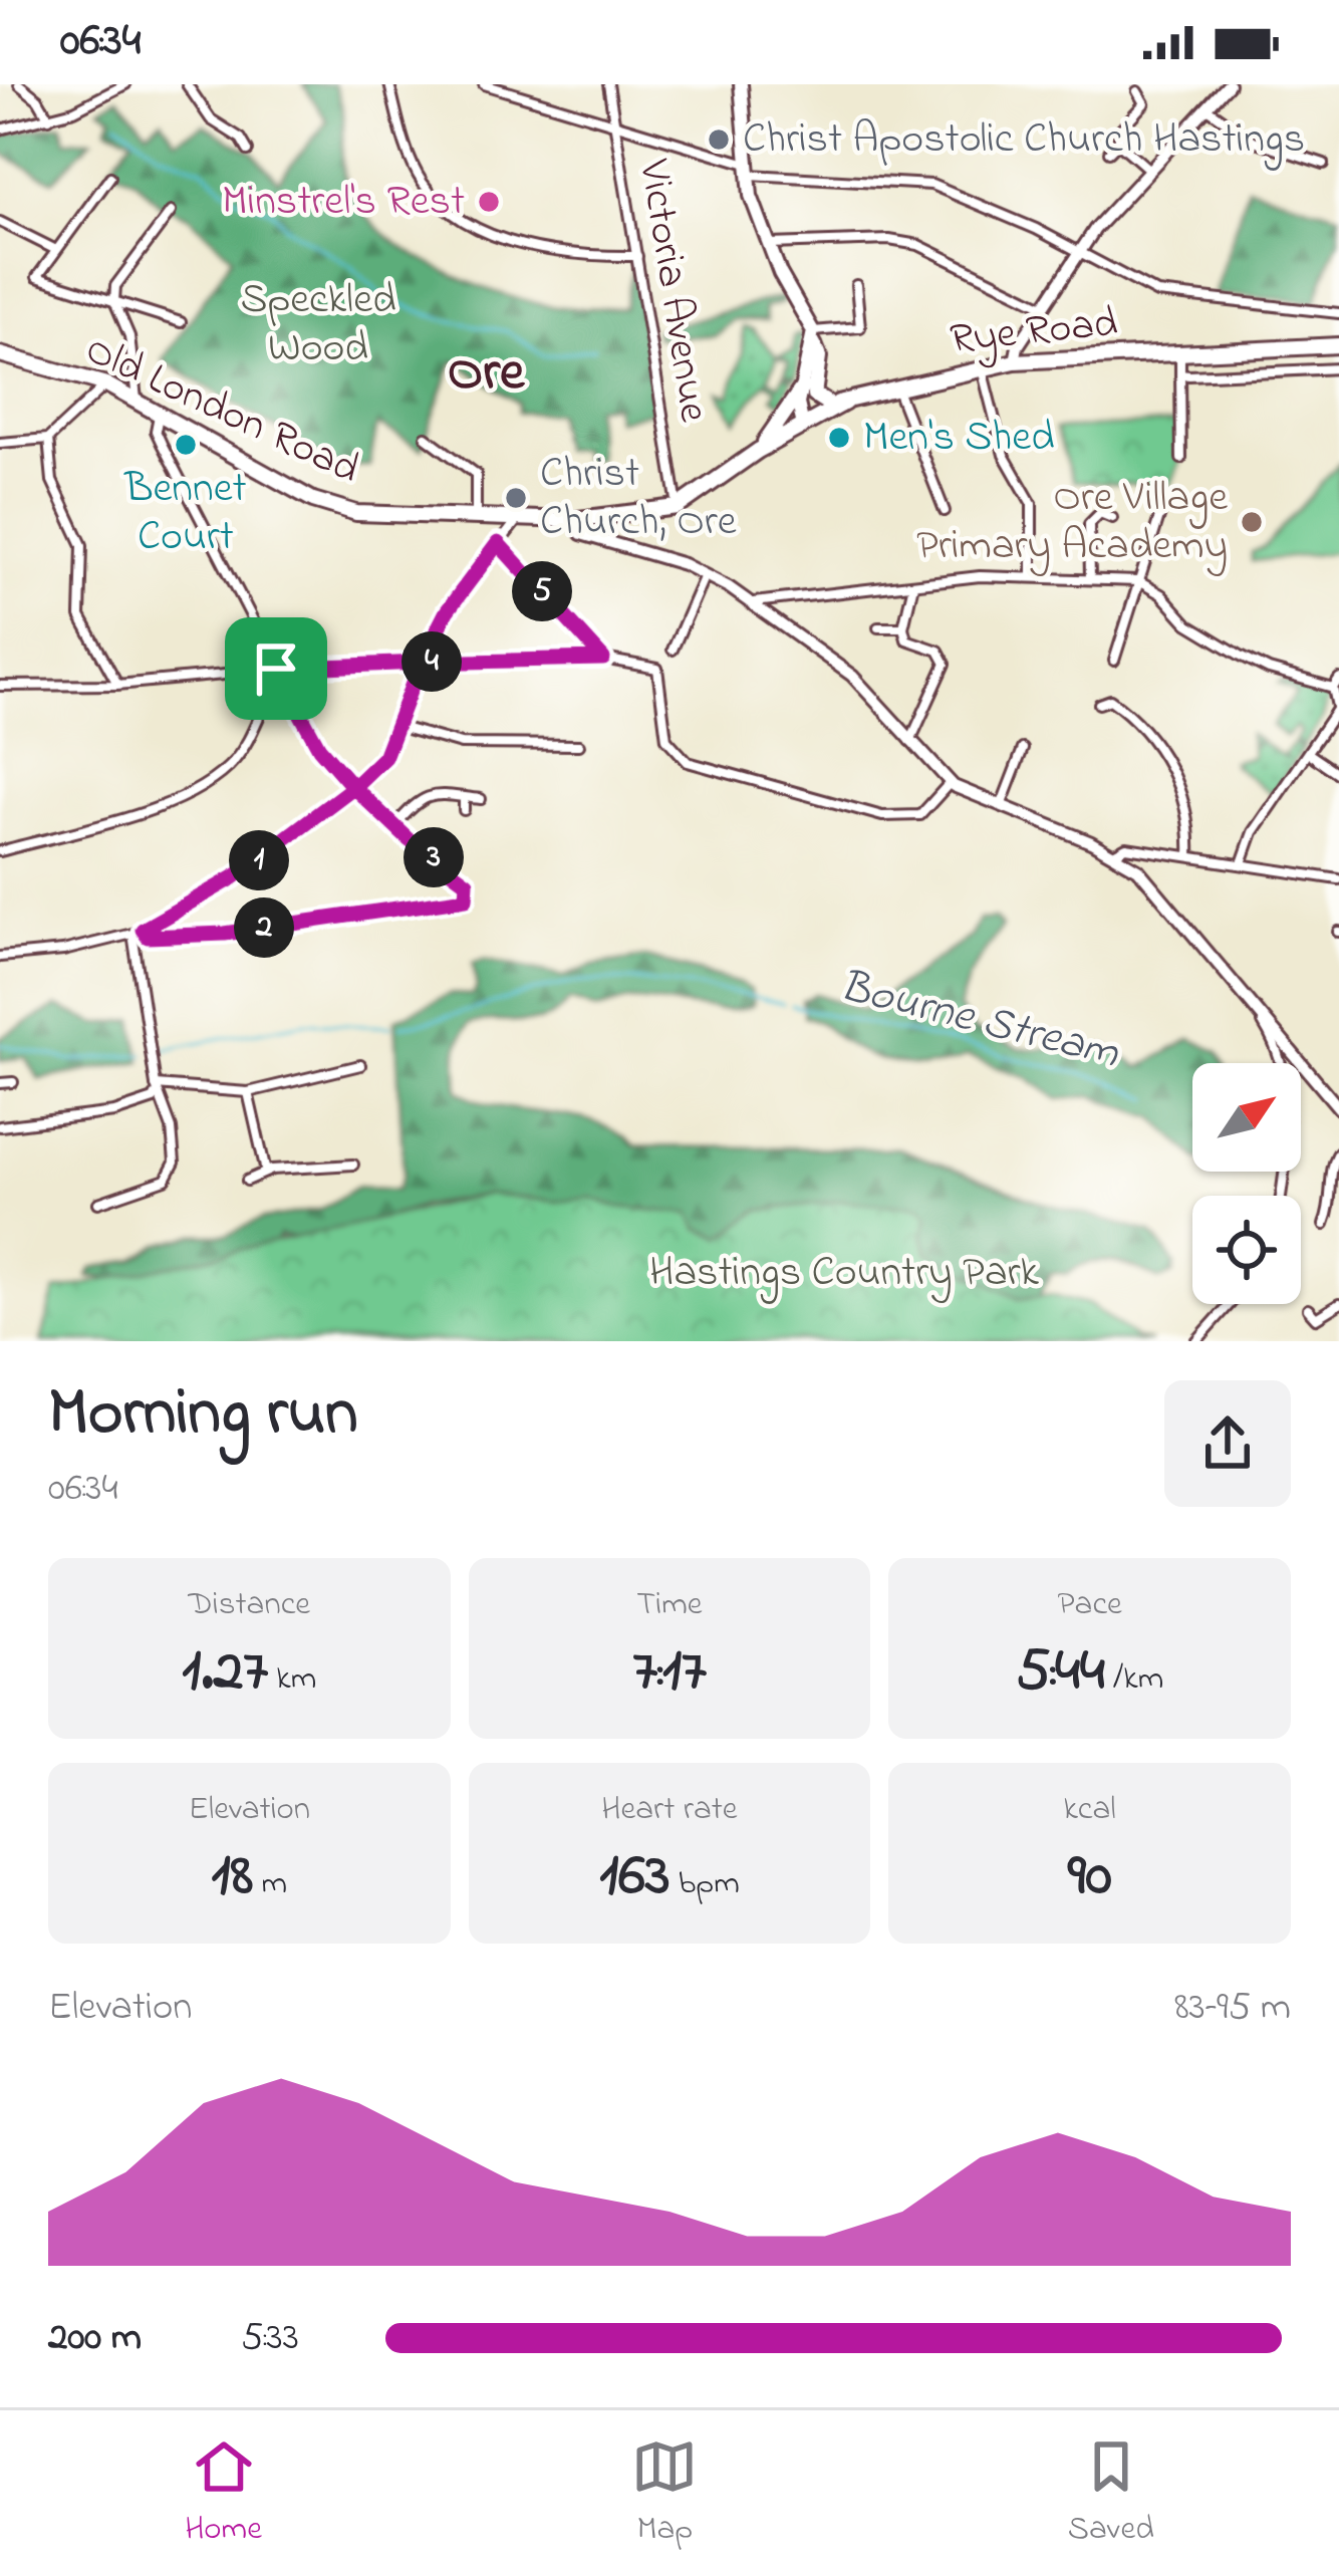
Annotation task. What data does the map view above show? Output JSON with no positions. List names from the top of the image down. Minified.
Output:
{"streets":{"highway":["Rye Road","Old London Road"],"street":["Victoria Avenue"]},"crossings":[["Victoria Avenue","Old London Road"],["Rye Road","Old London Road"]],"districts":["Ore"],"water":["Bourne Stream"],"parks":["Speckled Wood","Hastings Country Park"],"places":["Christ Apostolic Church Hastings","Minstrel's Rest","Men's Shed","Bennet Court","Christ Church, Ore","Ore Village Primary Academy"],"north":"top right","page":{"status":"06:34","pins":["5","4","3","1","2"],"heading":["Morning run","06:34"],"stats":[["Distance","1.27 km"],["Time","7:17"],["Pace","5:44 /km"],["Elevation","18 m"],["Heart rate","163 bpm"],["kcal","90"]],"chart":["Elevation","83–95 m"],"list":[{"name":"200 m","note":"5:33"}],"tabs":["Home","Map","Saved"]}}
